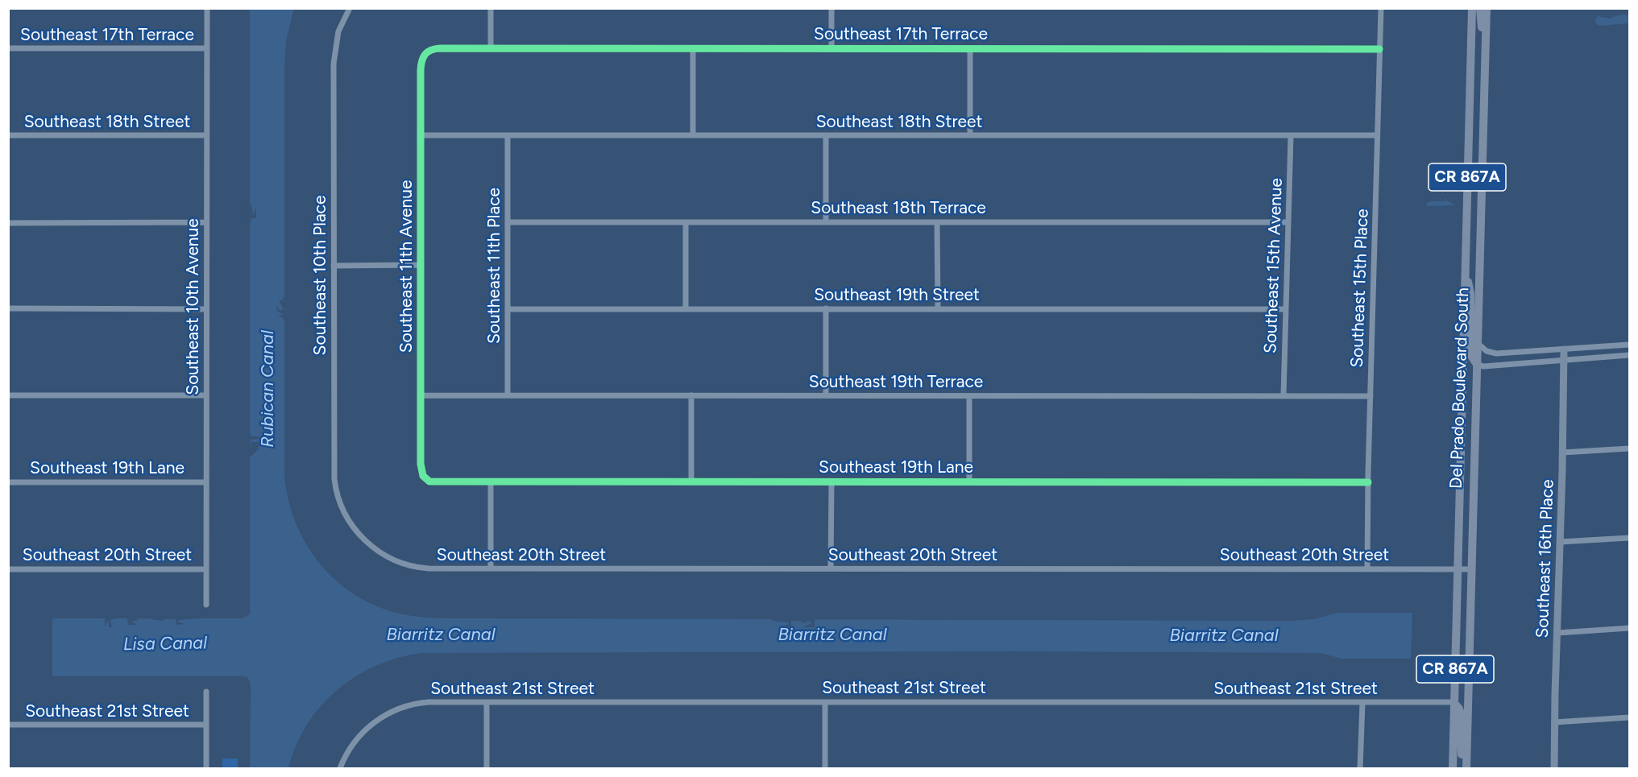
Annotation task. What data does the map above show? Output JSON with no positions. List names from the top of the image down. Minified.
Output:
{"streets":{"main road":["CR 867A","Del Prado Boulevard South"],"street":["Southeast 17th Terrace","Southeast 18th Street","Southeast 18th Terrace","Southeast 11th Place","Southeast 15th Avenue","Southeast 11th Avenue","Southeast 10th Place","Southeast 15th Place","Southeast 19th Street","Southeast 10th Avenue","Southeast 19th Terrace","Southeast 19th Lane","Southeast 20th Street","Southeast 16th Place","Southeast 21st Street"]},"crossings":[["Southeast 17th Terrace","Southeast 11th Avenue"],["Southeast 17th Terrace","Southeast 15th Place"],["Southeast 17th Terrace","Southeast 10th Avenue"],["Southeast 18th Street","Southeast 11th Place"],["Southeast 18th Street","Southeast 15th Avenue"],["Southeast 18th Street","Southeast 11th Avenue"],["Southeast 18th Street","Southeast 15th Place"],["Southeast 18th Street","Southeast 10th Avenue"],["Southeast 18th Terrace","Southeast 11th Place"],["Southeast 18th Terrace","Southeast 15th Avenue"],["Southeast 11th Place","Southeast 19th Street"],["Southeast 11th Place","Southeast 19th Terrace"],["Southeast 15th Avenue","Southeast 19th Street"],["Southeast 15th Avenue","Southeast 19th Terrace"],["Southeast 11th Avenue","Southeast 19th Terrace"],["Southeast 11th Avenue","Southeast 19th Lane"],["Southeast 10th Place","Southeast 20th Street"],["Southeast 15th Place","Southeast 19th Terrace"],["Southeast 15th Place","Southeast 19th Lane"],["Southeast 15th Place","Southeast 20th Street"],["Southeast 10th Avenue","Southeast 19th Lane"],["Southeast 10th Avenue","Southeast 20th Street"],["Del Prado Boulevard South","Southeast 20th Street"],["Del Prado Boulevard South","Southeast 21st Street"]],"water":["Rubican Canal","Biarritz Canal","Lisa Canal"]}
